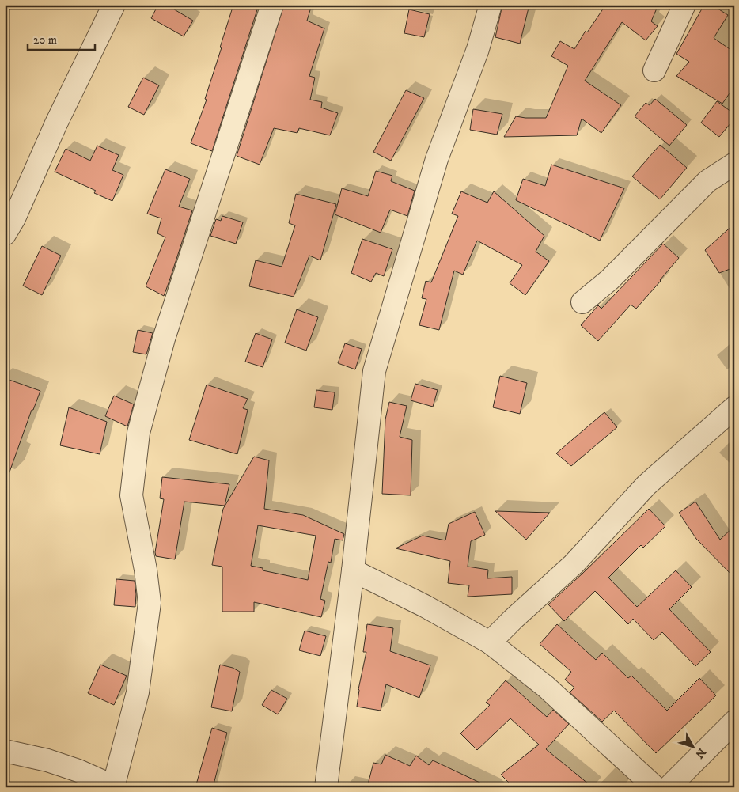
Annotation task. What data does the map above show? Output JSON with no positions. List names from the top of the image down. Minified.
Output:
{"scale_bar":"20 m","north":"bottom right"}
